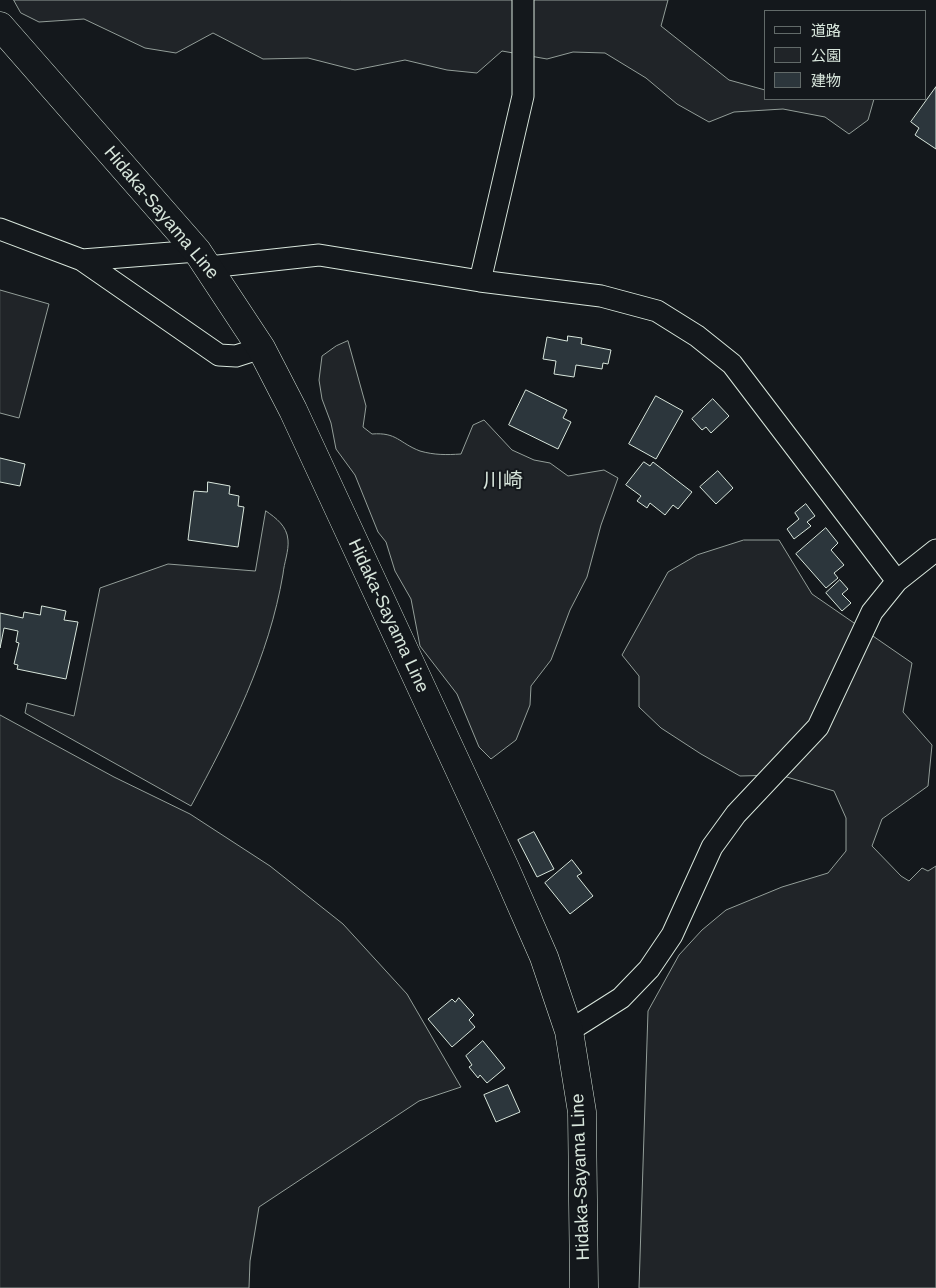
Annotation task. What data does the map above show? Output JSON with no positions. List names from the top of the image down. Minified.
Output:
{"streets":{"main road":["Hidaka-Sayama Line"]},"districts":["川崎"],"legend":["道路","公園","建物"]}
